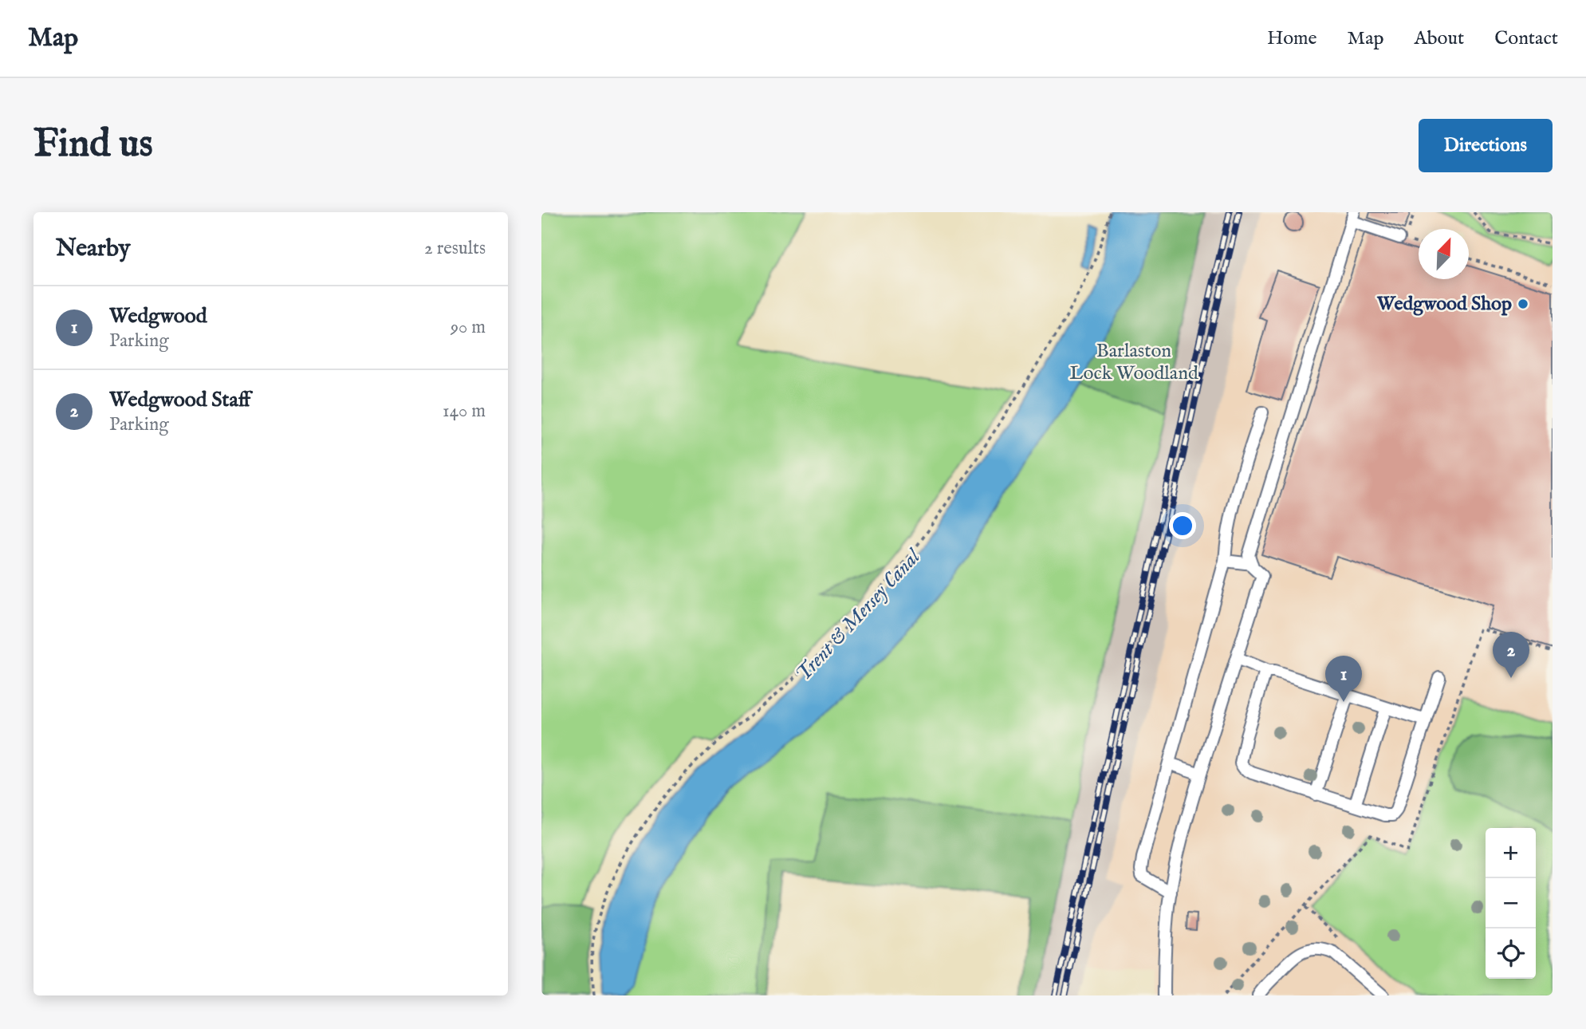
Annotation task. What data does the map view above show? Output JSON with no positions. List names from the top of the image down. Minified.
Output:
{"water":["Trent & Mersey Canal"],"parks":["Barlaston Lock Woodland"],"places":["Wedgwood Shop"],"north":"top right","page":{"header":"Map","nav":["Home","Map","About","Contact"],"buttons":"Directions","title":"Find us","heading":["Nearby","2 results"],"list":[{"mark":"1","name":"Wedgwood","note":"Parking","value":"90 m"},{"mark":"2","name":"Wedgwood Staff","note":"Parking","value":"140 m"}],"pins":["2","1"],"map_buttons":["+","−"]}}
